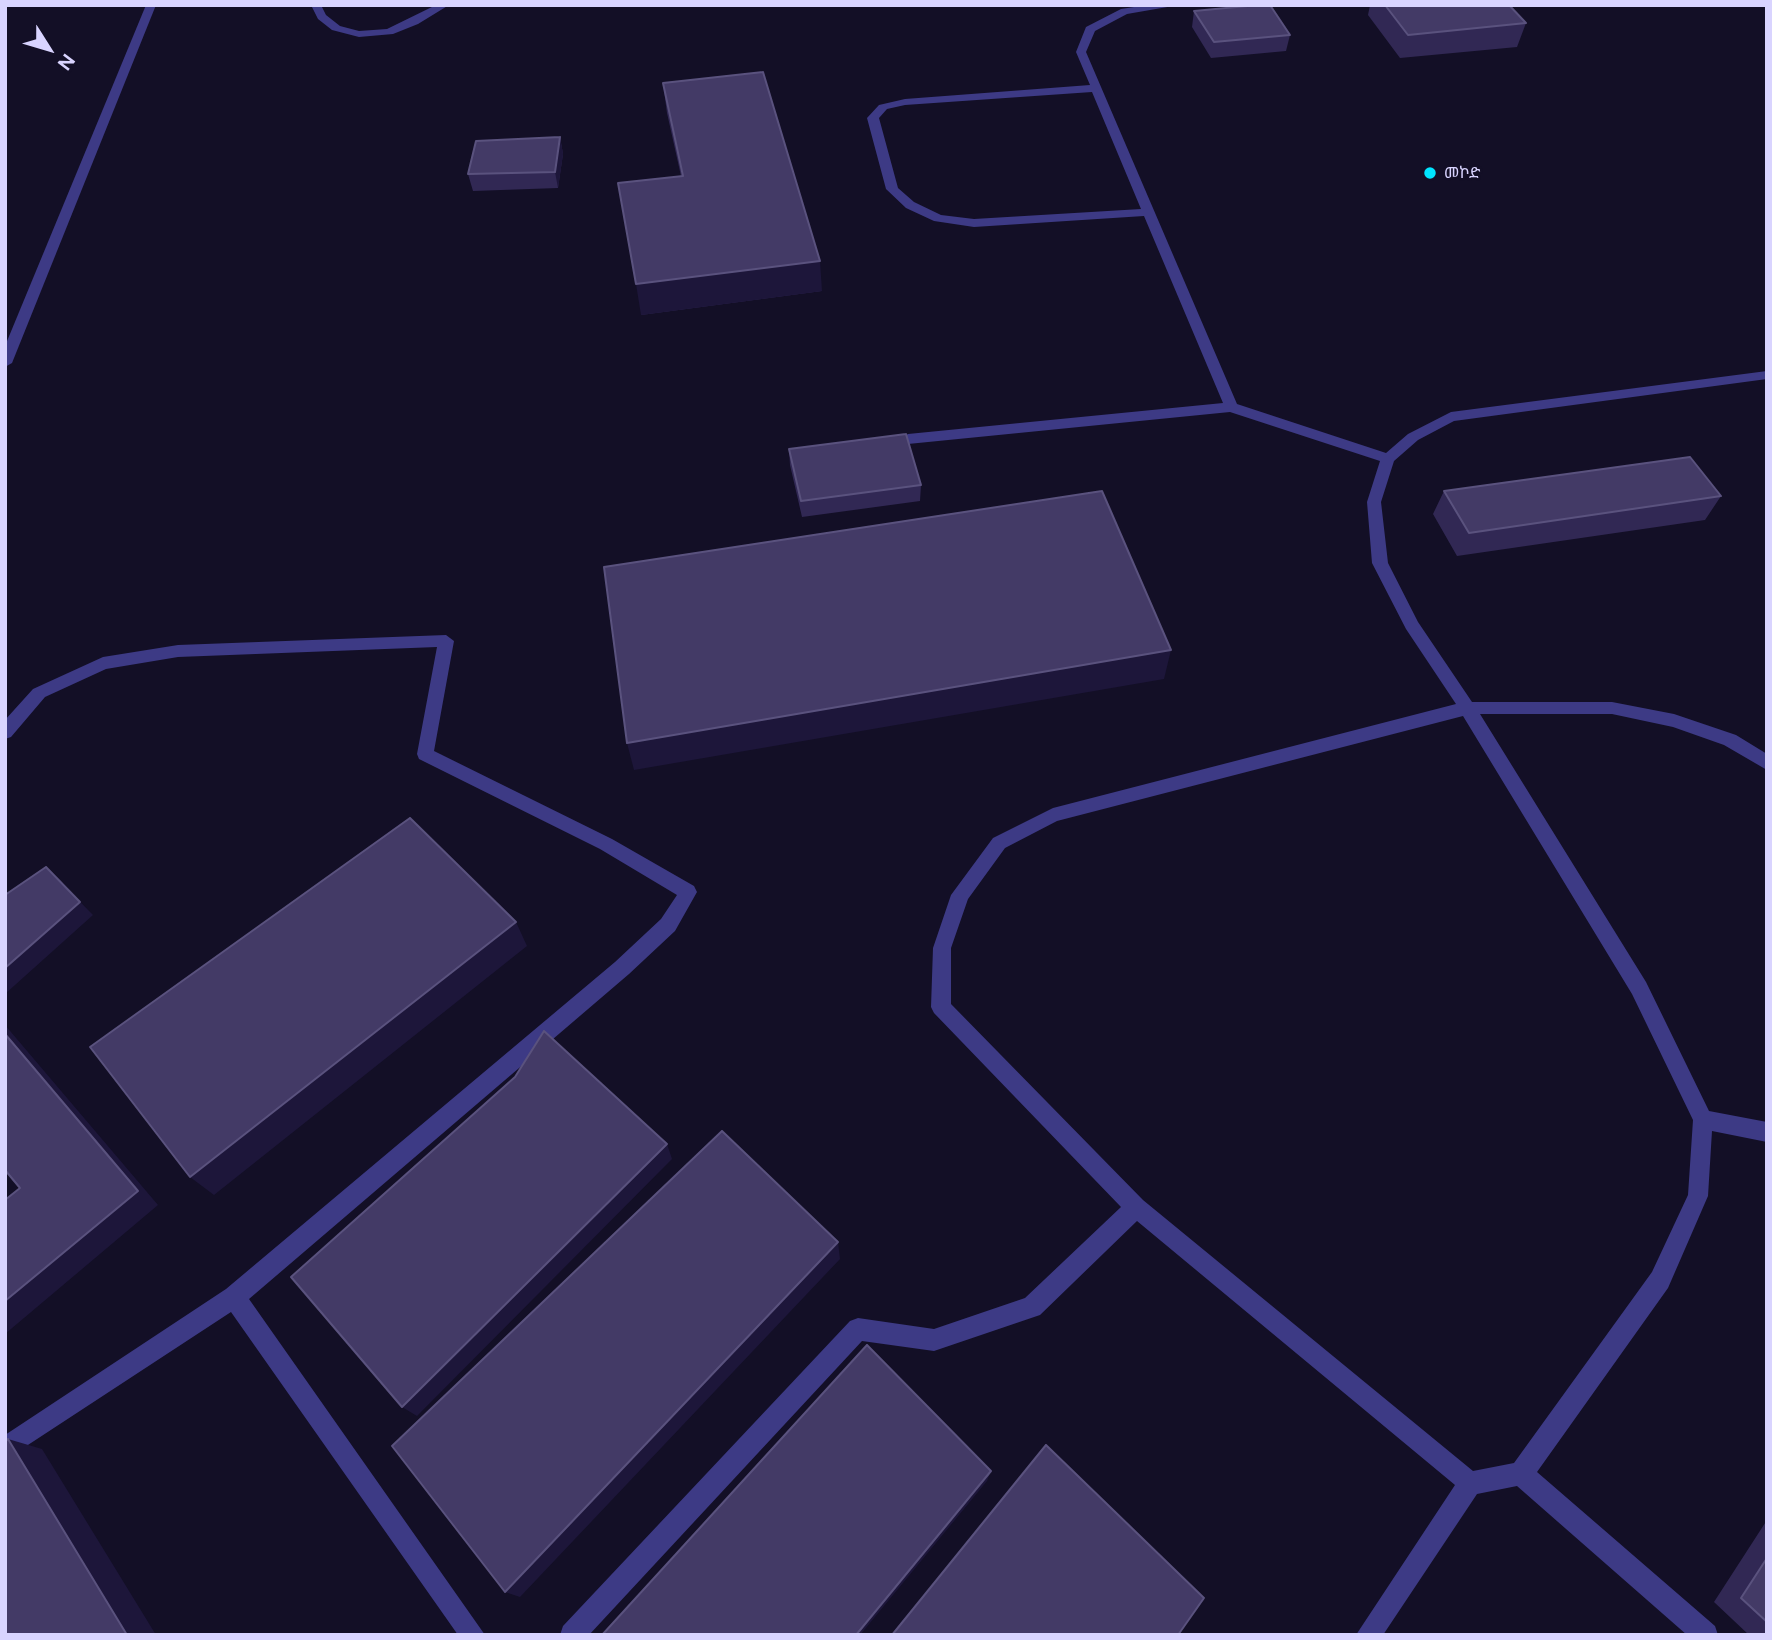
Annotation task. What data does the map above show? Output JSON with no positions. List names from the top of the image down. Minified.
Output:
{"places":["መኮድ"],"north":"bottom right"}
